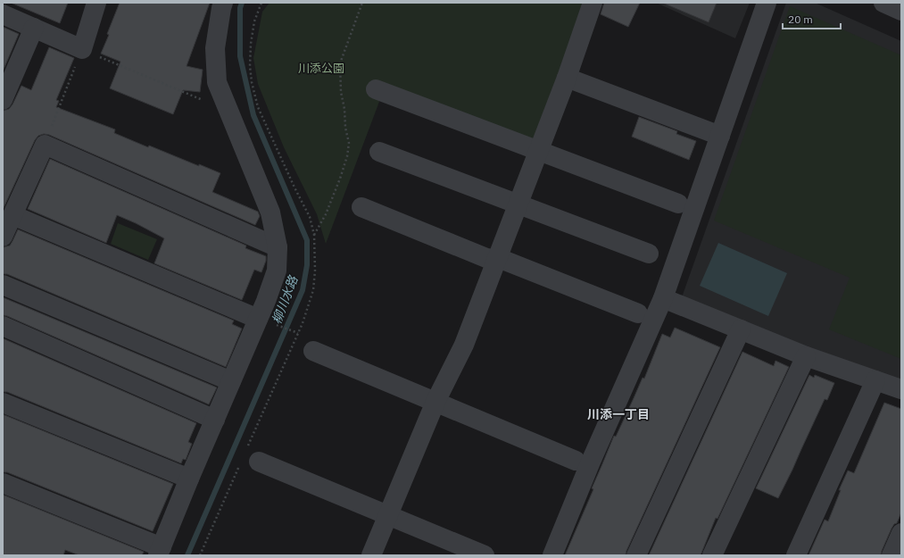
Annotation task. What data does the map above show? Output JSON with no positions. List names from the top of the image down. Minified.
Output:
{"districts":["川添一丁目"],"water":["柳川水路"],"parks":["川添公園"],"scale_bar":"20 m"}
